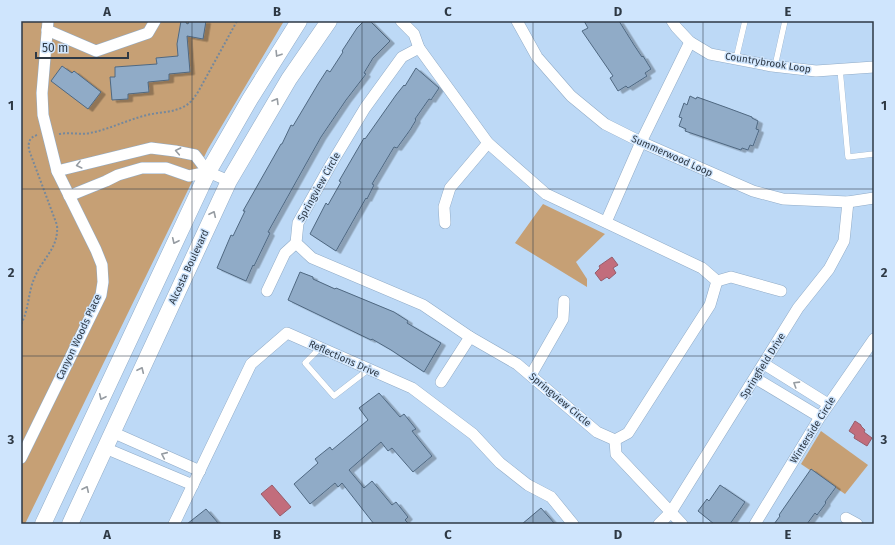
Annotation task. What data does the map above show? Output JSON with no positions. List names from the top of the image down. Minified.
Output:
{"streets":{"main road":["Alcosta Boulevard"],"street":["Countrybrook Loop","Summerwood Loop","Springview Circle","Canyon Woods Place","Reflections Drive","Springfield Drive","Winterside Circle"]},"crossings":[["Summerwood Loop","Springfield Drive"]],"scale_bar":"50 m","grid":{"columns":["A","B","C","D","E"],"rows":["1","2","3"]}}
